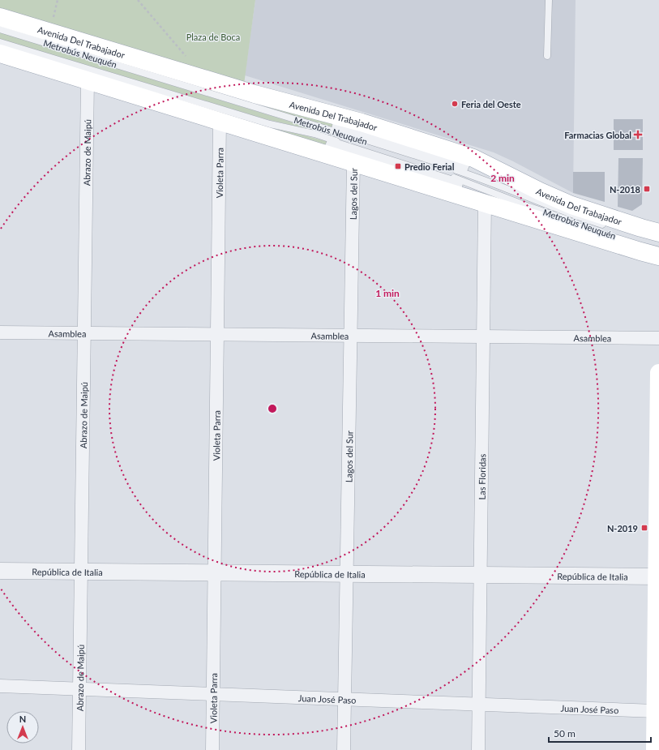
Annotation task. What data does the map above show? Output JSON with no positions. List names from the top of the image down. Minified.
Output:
{"streets":{"main road":["Avenida Del Trabajador"],"street":["Abrazo de Maipú","Violeta Parra","Lagos del Sur","Asamblea","Las Floridas","República de Italia","Juan José Paso"],"lane":["Metrobús Neuquén"]},"crossings":[["Abrazo de Maipú","Asamblea"],["Abrazo de Maipú","República de Italia"],["Abrazo de Maipú","Juan José Paso"],["Violeta Parra","Asamblea"],["Violeta Parra","República de Italia"],["Violeta Parra","Juan José Paso"],["Lagos del Sur","Asamblea"],["Lagos del Sur","República de Italia"],["Lagos del Sur","Juan José Paso"],["Asamblea","Las Floridas"],["Las Floridas","República de Italia"],["Las Floridas","Juan José Paso"]],"parks":["Plaza de Boca"],"places":{"other":["Feria del Oeste"],"health":["Farmacias Global"],"transit":["Predio Ferial","N-2018","N-2019"]},"scale_bar":"50 m","north":"top","rings":["2 min","1 min"]}
